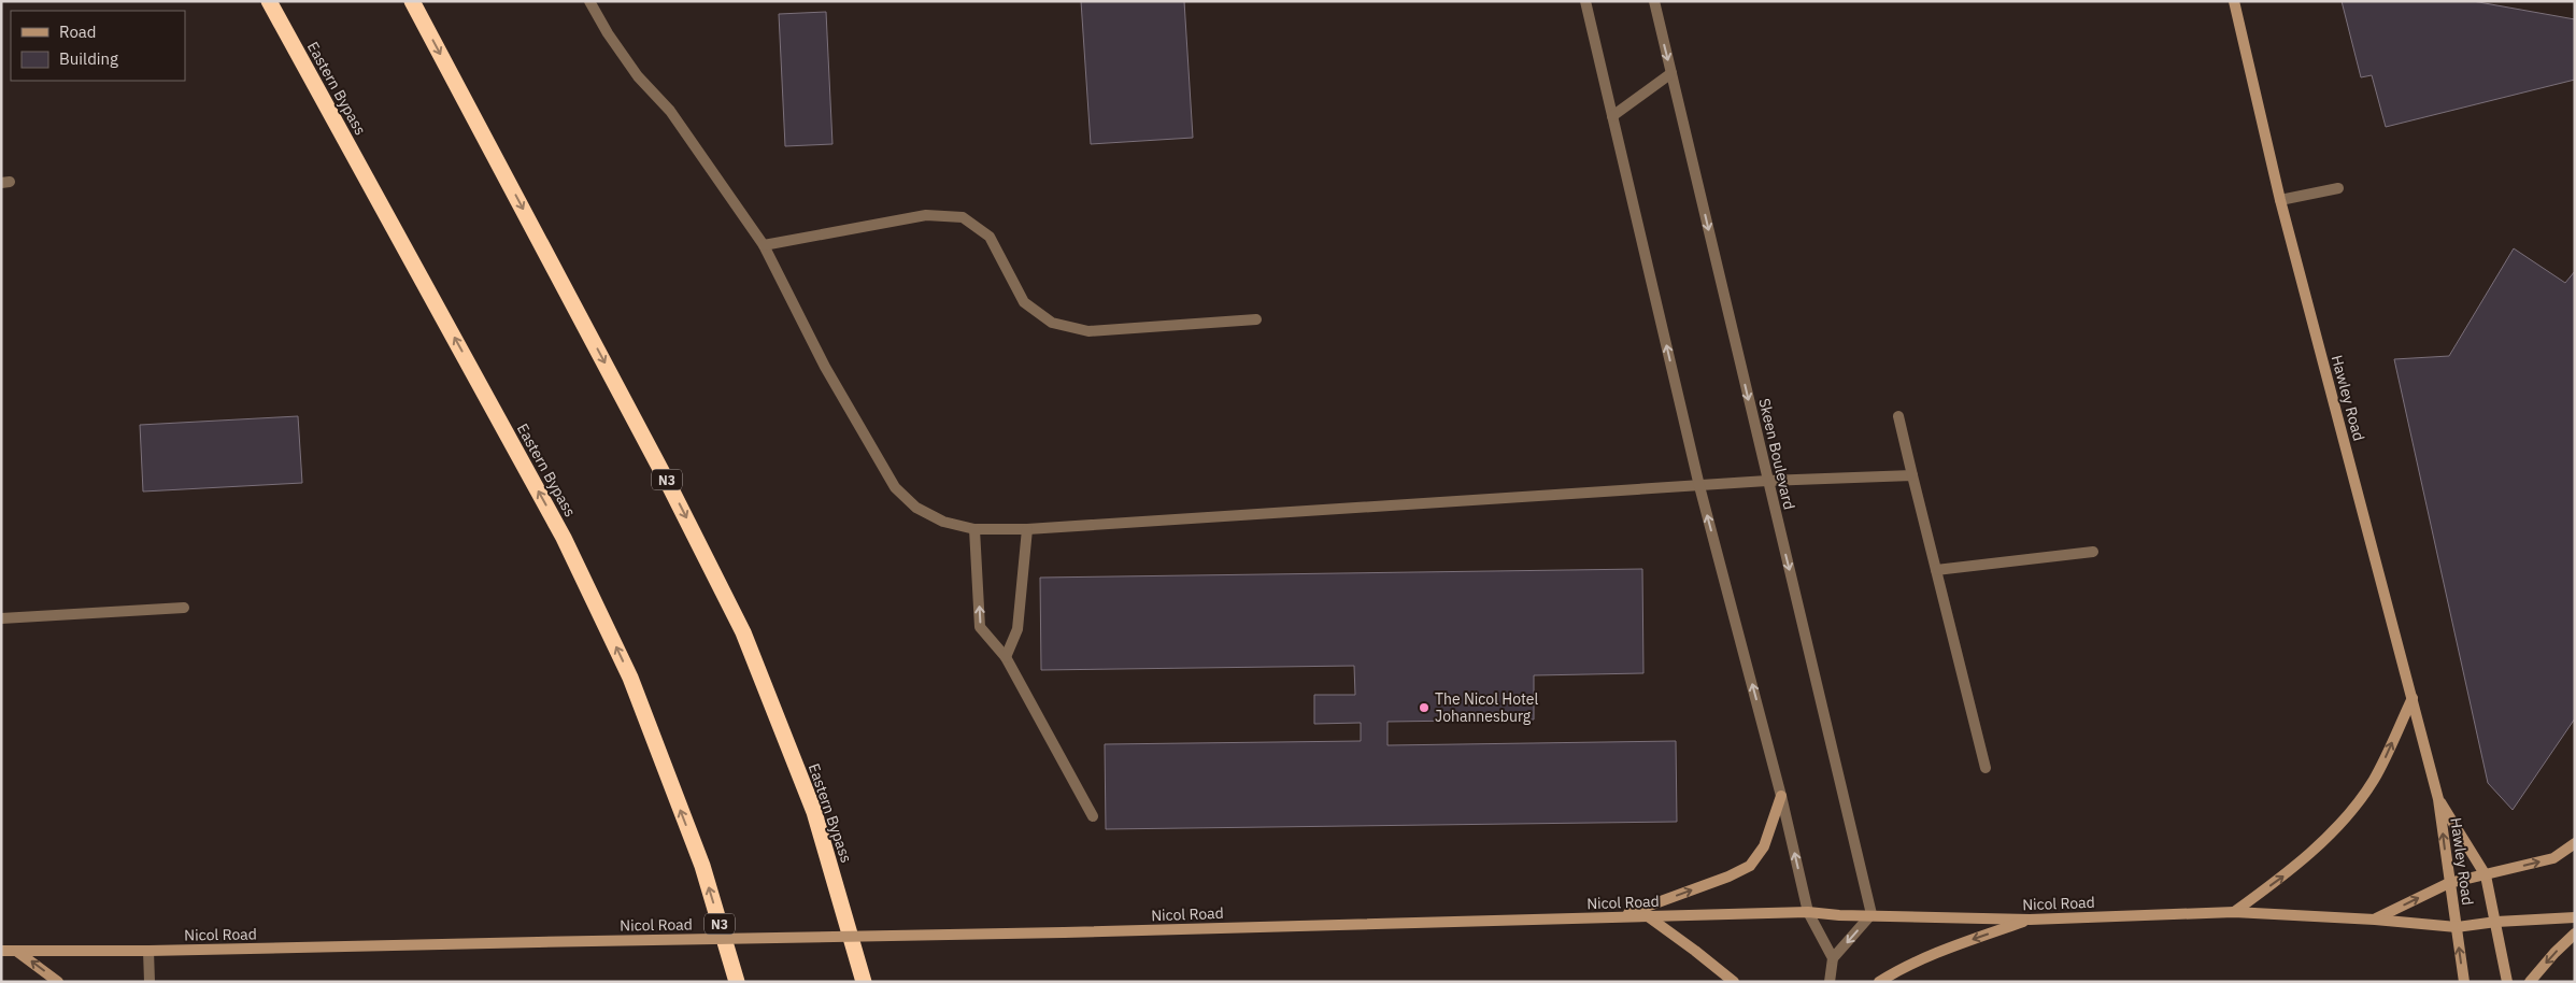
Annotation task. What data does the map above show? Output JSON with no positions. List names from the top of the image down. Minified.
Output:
{"streets":{"highway":["Eastern Bypass","N3"],"main road":["Hawley Road","Nicol Road"],"street":["Skeen Boulevard"]},"crossings":[["Hawley Road","Nicol Road"],["Skeen Boulevard","Nicol Road"]],"places":["The Nicol Hotel Johannesburg"],"legend":["Road","Building"]}
